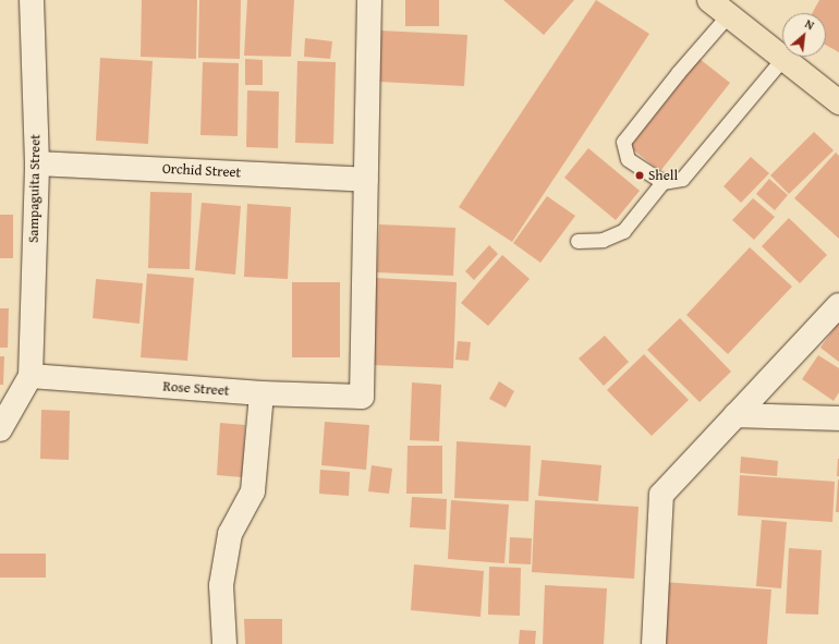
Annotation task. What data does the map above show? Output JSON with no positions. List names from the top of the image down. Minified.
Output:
{"streets":{"street":["Orchid Street","Sampaguita Street","Rose Street"]},"crossings":[["Orchid Street","Sampaguita Street"],["Orchid Street","Rose Street"],["Sampaguita Street","Rose Street"]],"places":["Shell"],"north":"top right"}
